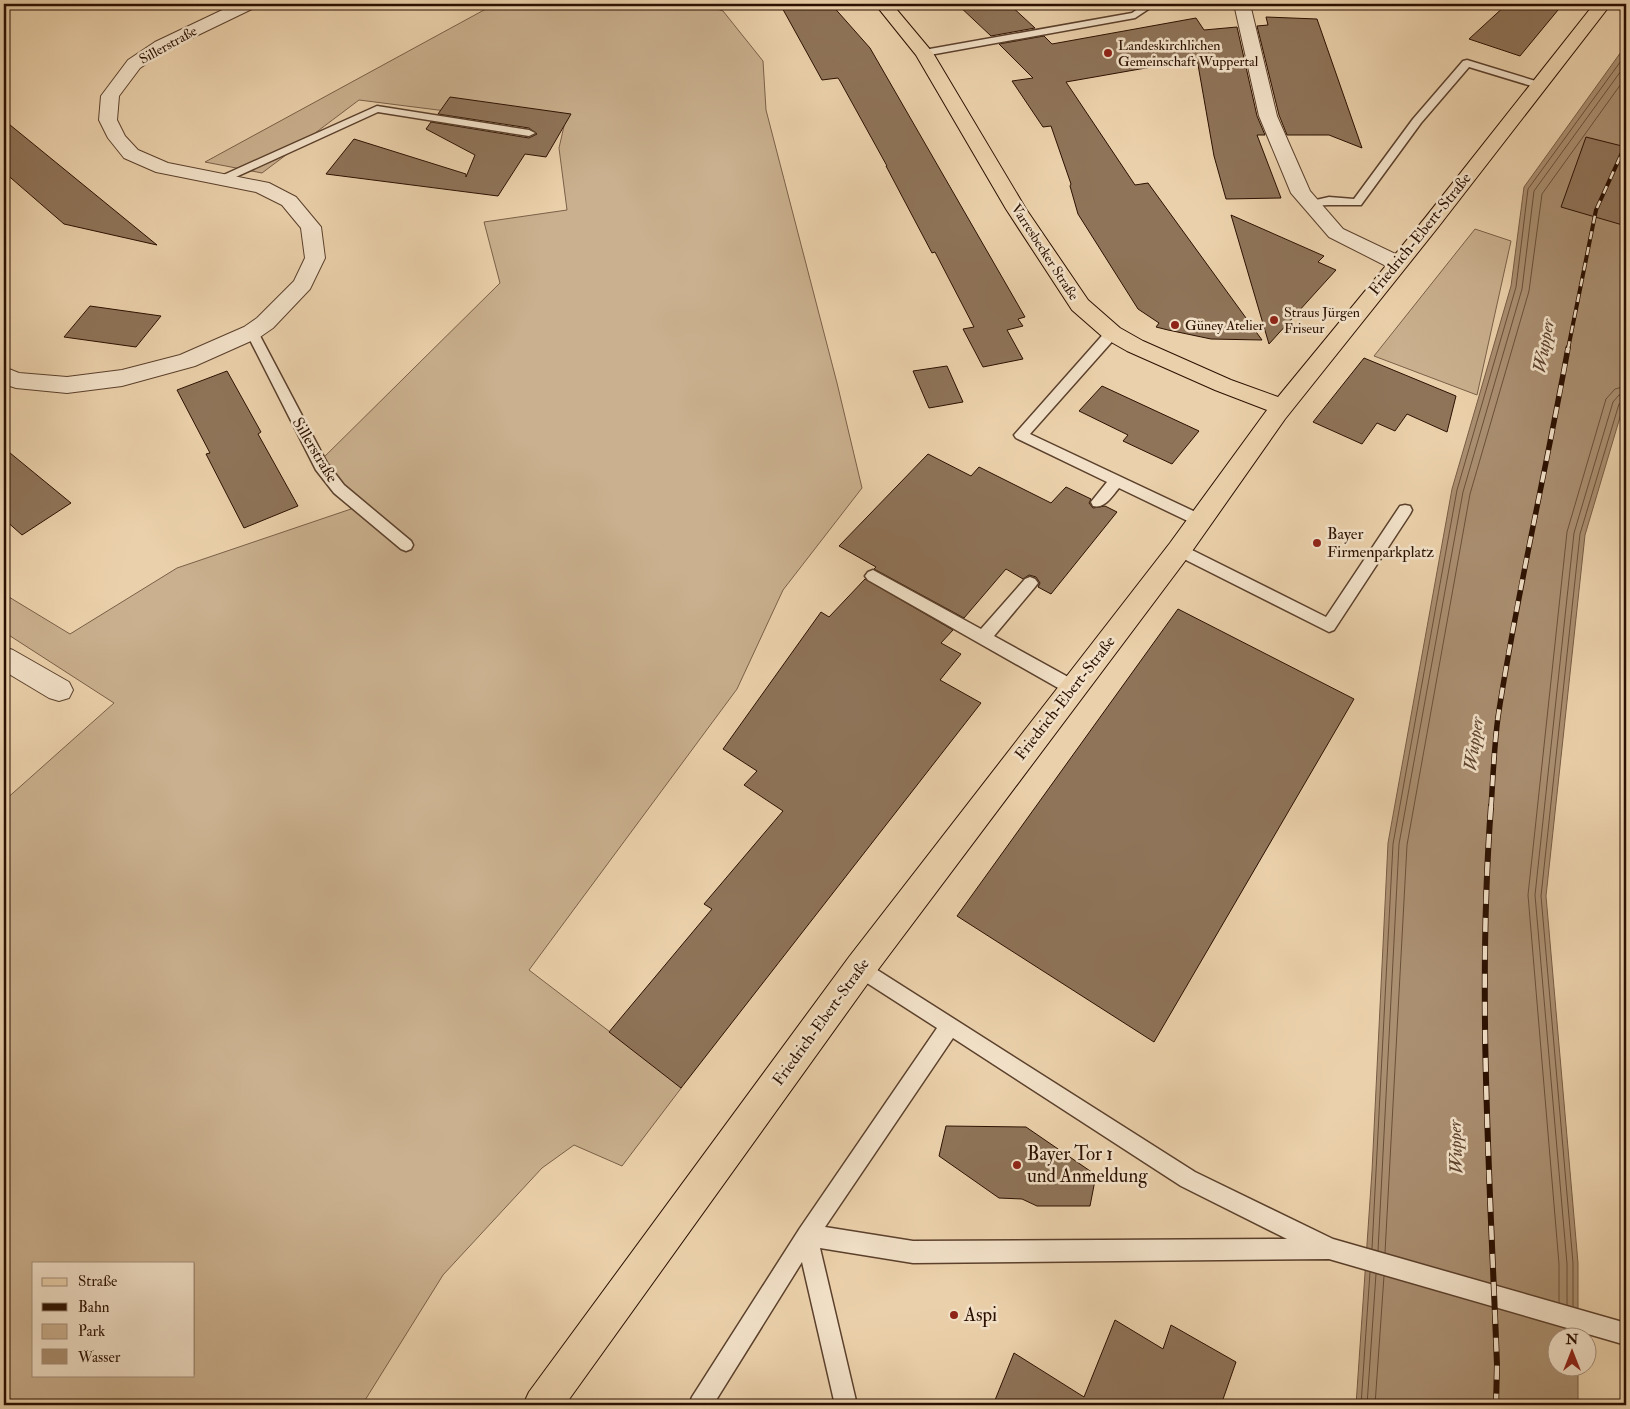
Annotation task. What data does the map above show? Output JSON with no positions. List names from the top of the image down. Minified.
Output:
{"streets":{"main road":["Friedrich-Ebert-Straße","Varresbecker Straße"],"street":["Sillerstraße"]},"crossings":[["Friedrich-Ebert-Straße","Varresbecker Straße"]],"water":["Wupper"],"places":["Landeskirchlichen Gemeinschaft Wuppertal","Straus Jürgen Friseur","Güney Atelier","Bayer Firmenparkplatz","Bayer Tor 1 und Anmeldung","Aspi"],"legend":["Straße","Bahn","Park","Wasser"],"north":"top"}
